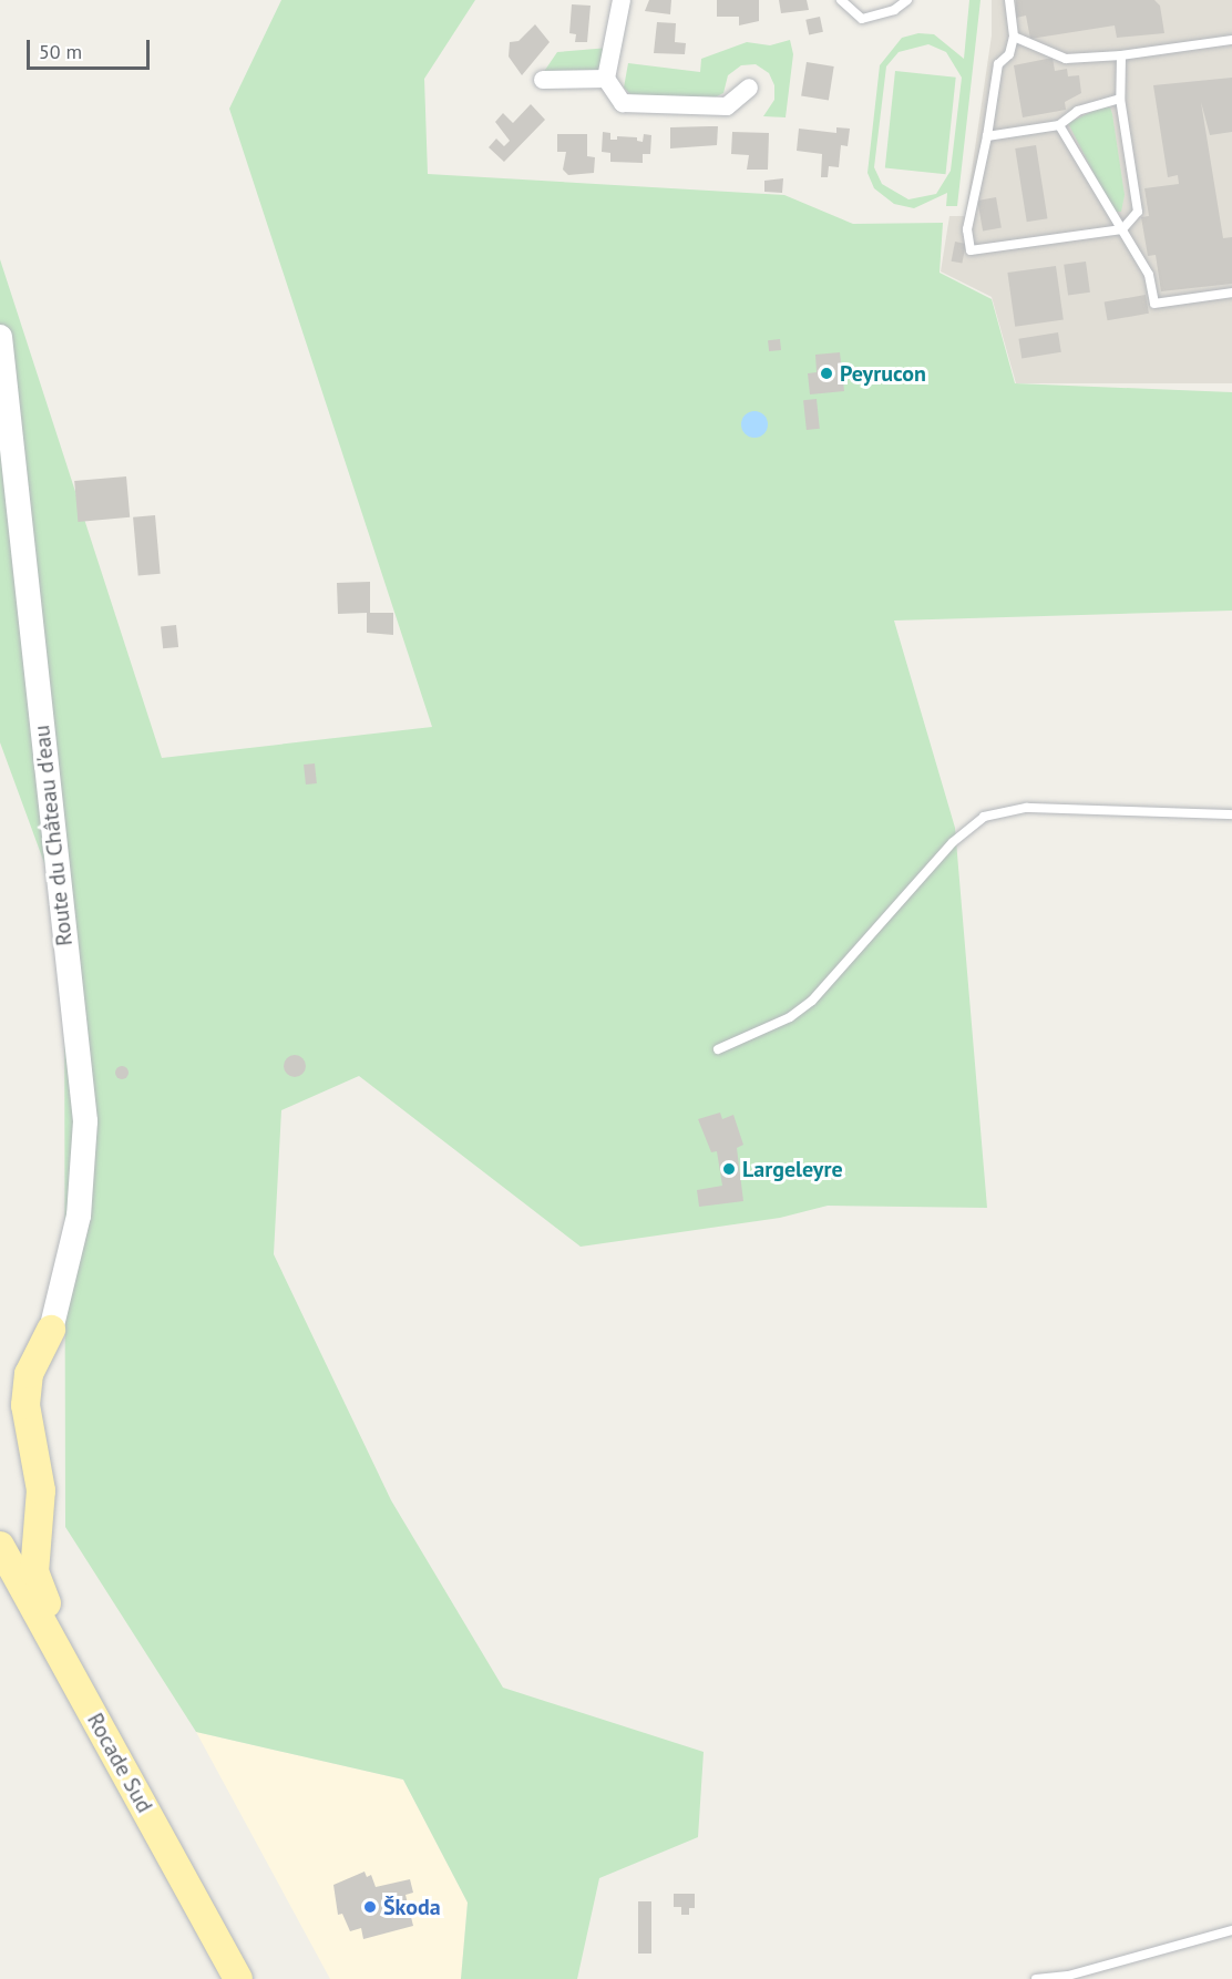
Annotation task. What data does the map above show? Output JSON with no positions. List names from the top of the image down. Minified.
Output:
{"streets":{"main road":["Route du Château d'eau","Rocade Sud"]},"places":["Peyrucon","Largeleyre","Škoda"],"scale_bar":"50 m"}
